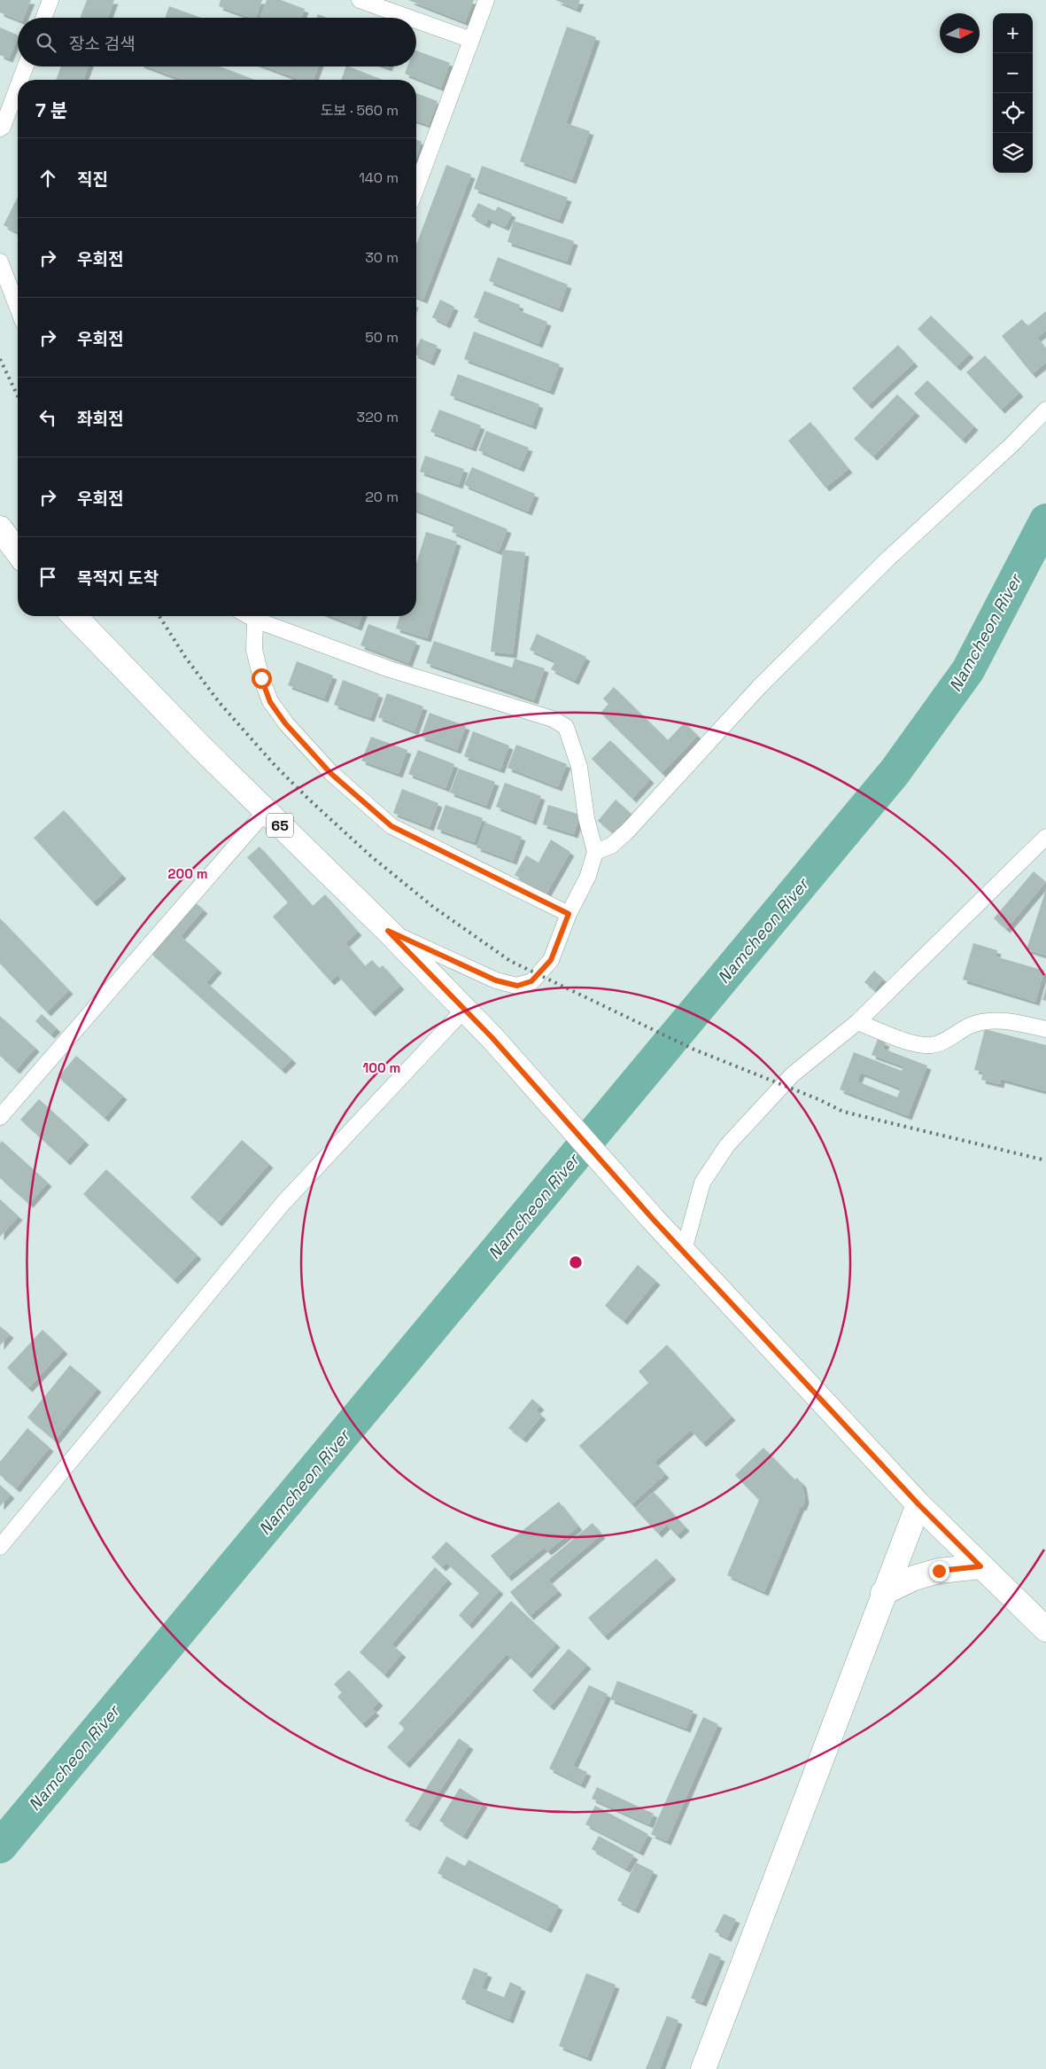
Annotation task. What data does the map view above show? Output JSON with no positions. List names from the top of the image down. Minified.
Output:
{"streets":{"main road":["65"]},"water":["Namcheon River"],"north":"right","page":{"map_buttons":["+","−"],"search":"장소 검색","heading":["7 분","도보 · 560 m"],"list":[["직진","140 m"],["우회전","30 m"],["우회전","50 m"],["좌회전","320 m"],["우회전","20 m"],"목적지 도착"]},"rings":["200 m","100 m"]}
